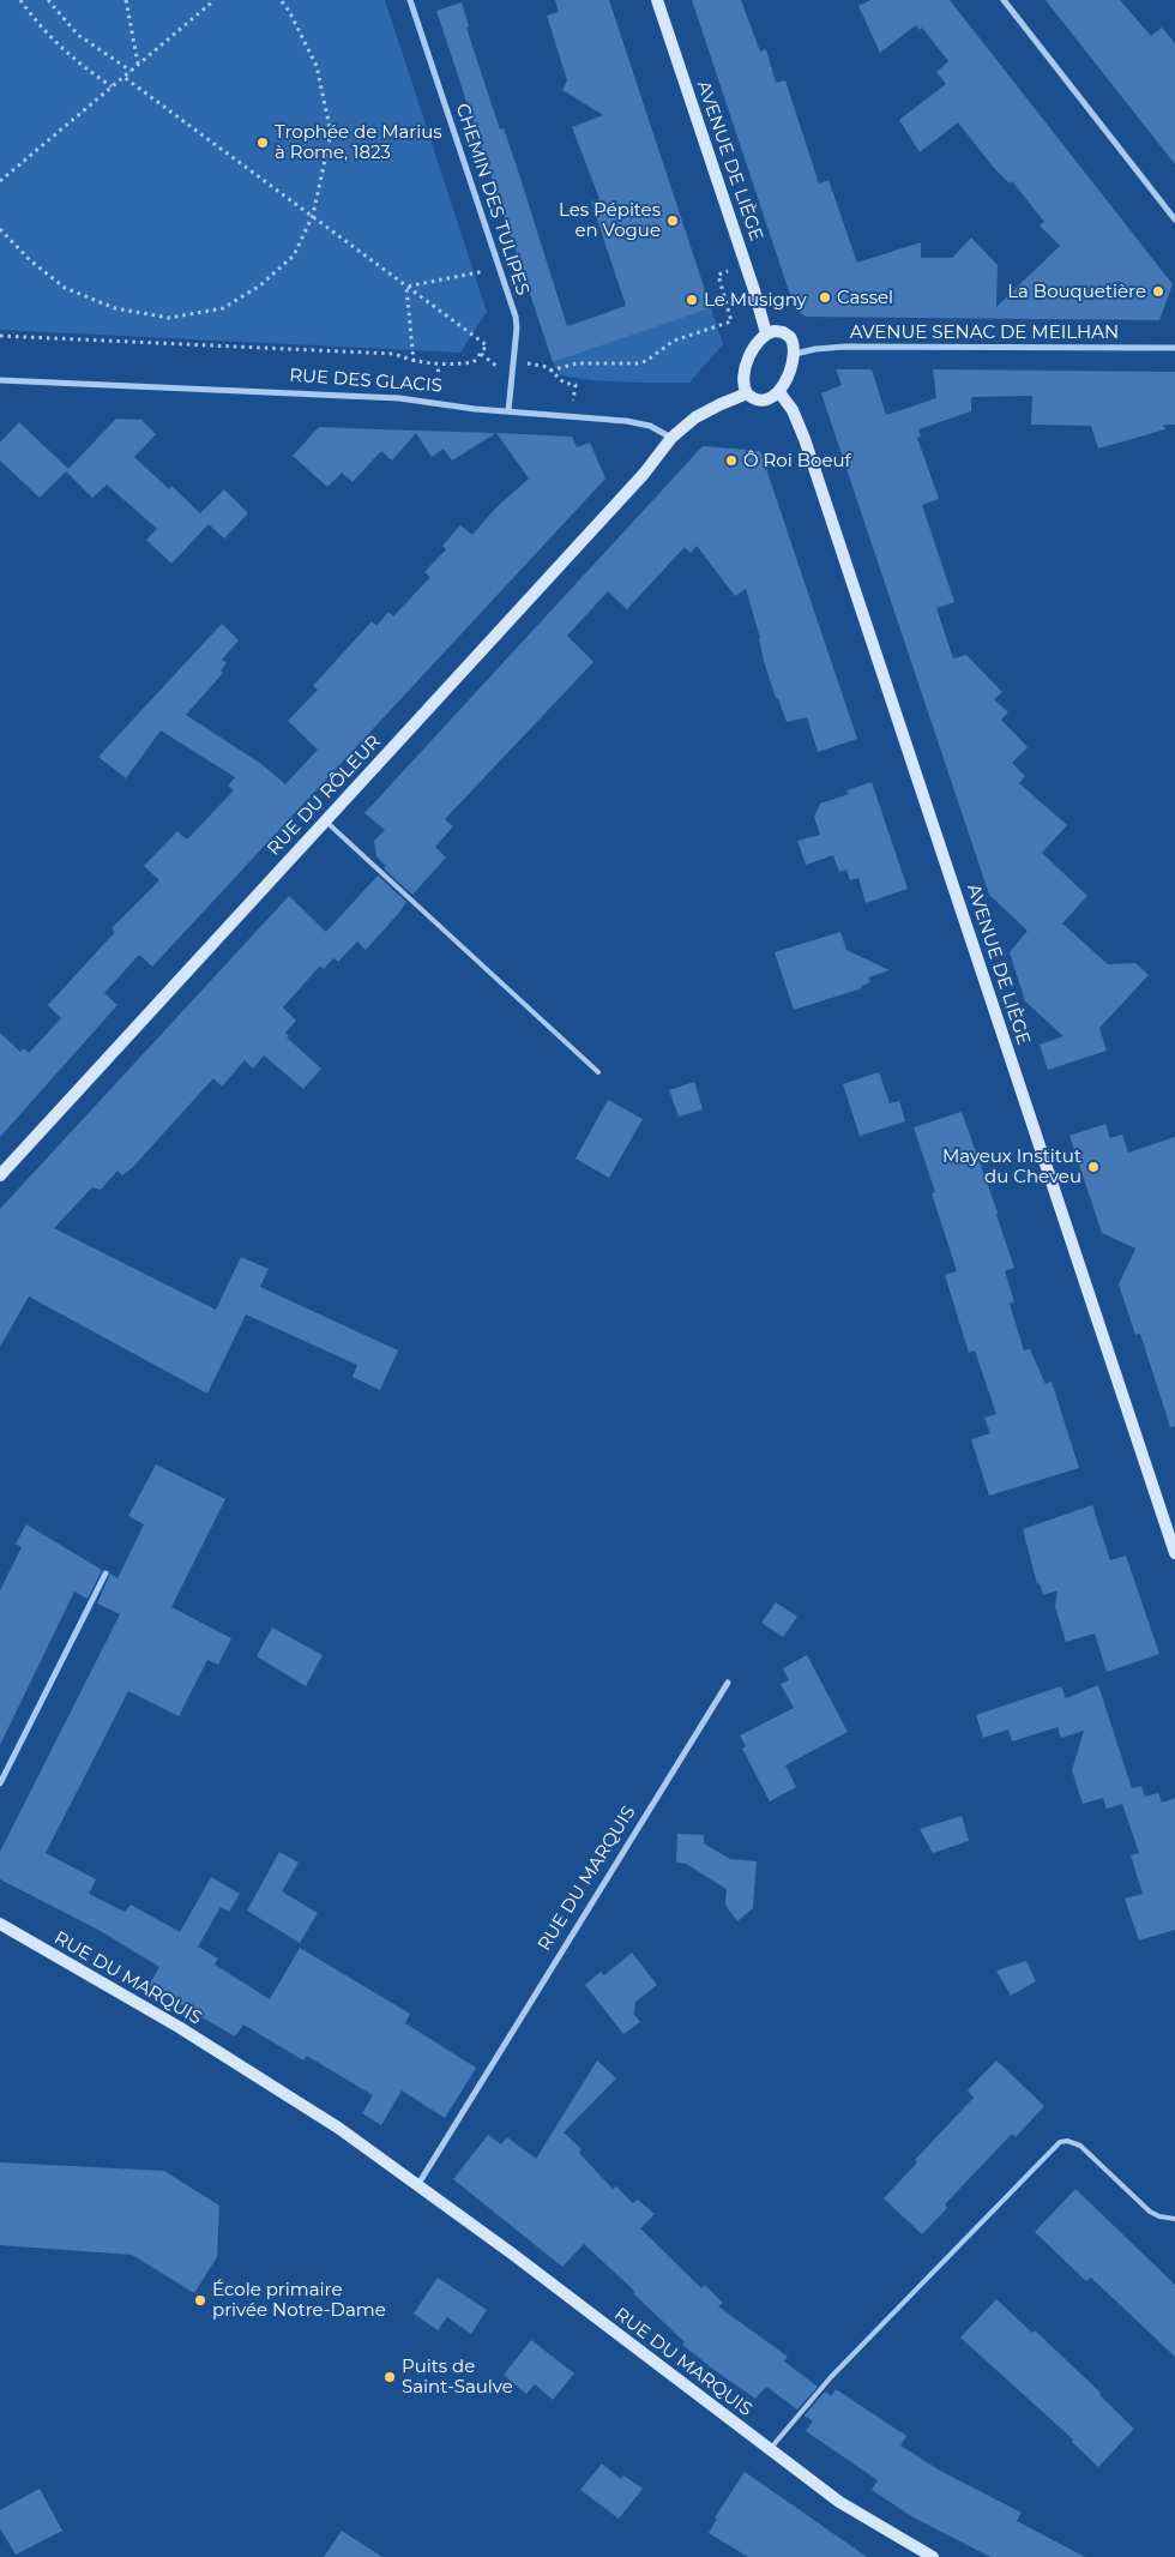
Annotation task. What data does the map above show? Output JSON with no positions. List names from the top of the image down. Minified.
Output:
{"streets":{"main road":["AVENUE DE LIÈGE","RUE DU RÔLEUR","RUE DU MARQUIS"],"street":["CHEMIN DES TULIPES","AVENUE SENAC DE MEILHAN","RUE DES GLACIS"]},"crossings":[["AVENUE DE LIÈGE","AVENUE SENAC DE MEILHAN"],["CHEMIN DES TULIPES","RUE DES GLACIS"],["RUE DES GLACIS","RUE DU RÔLEUR"]],"places":["Trophée de Marius à Rome, 1823","Les Pépites en Vogue","La Bouquetière","Cassel","Le Musigny","Ô Roi Boeuf","Mayeux Institut du Cheveu","École primaire privée Notre-Dame","Puits de Saint-Saulve"]}
